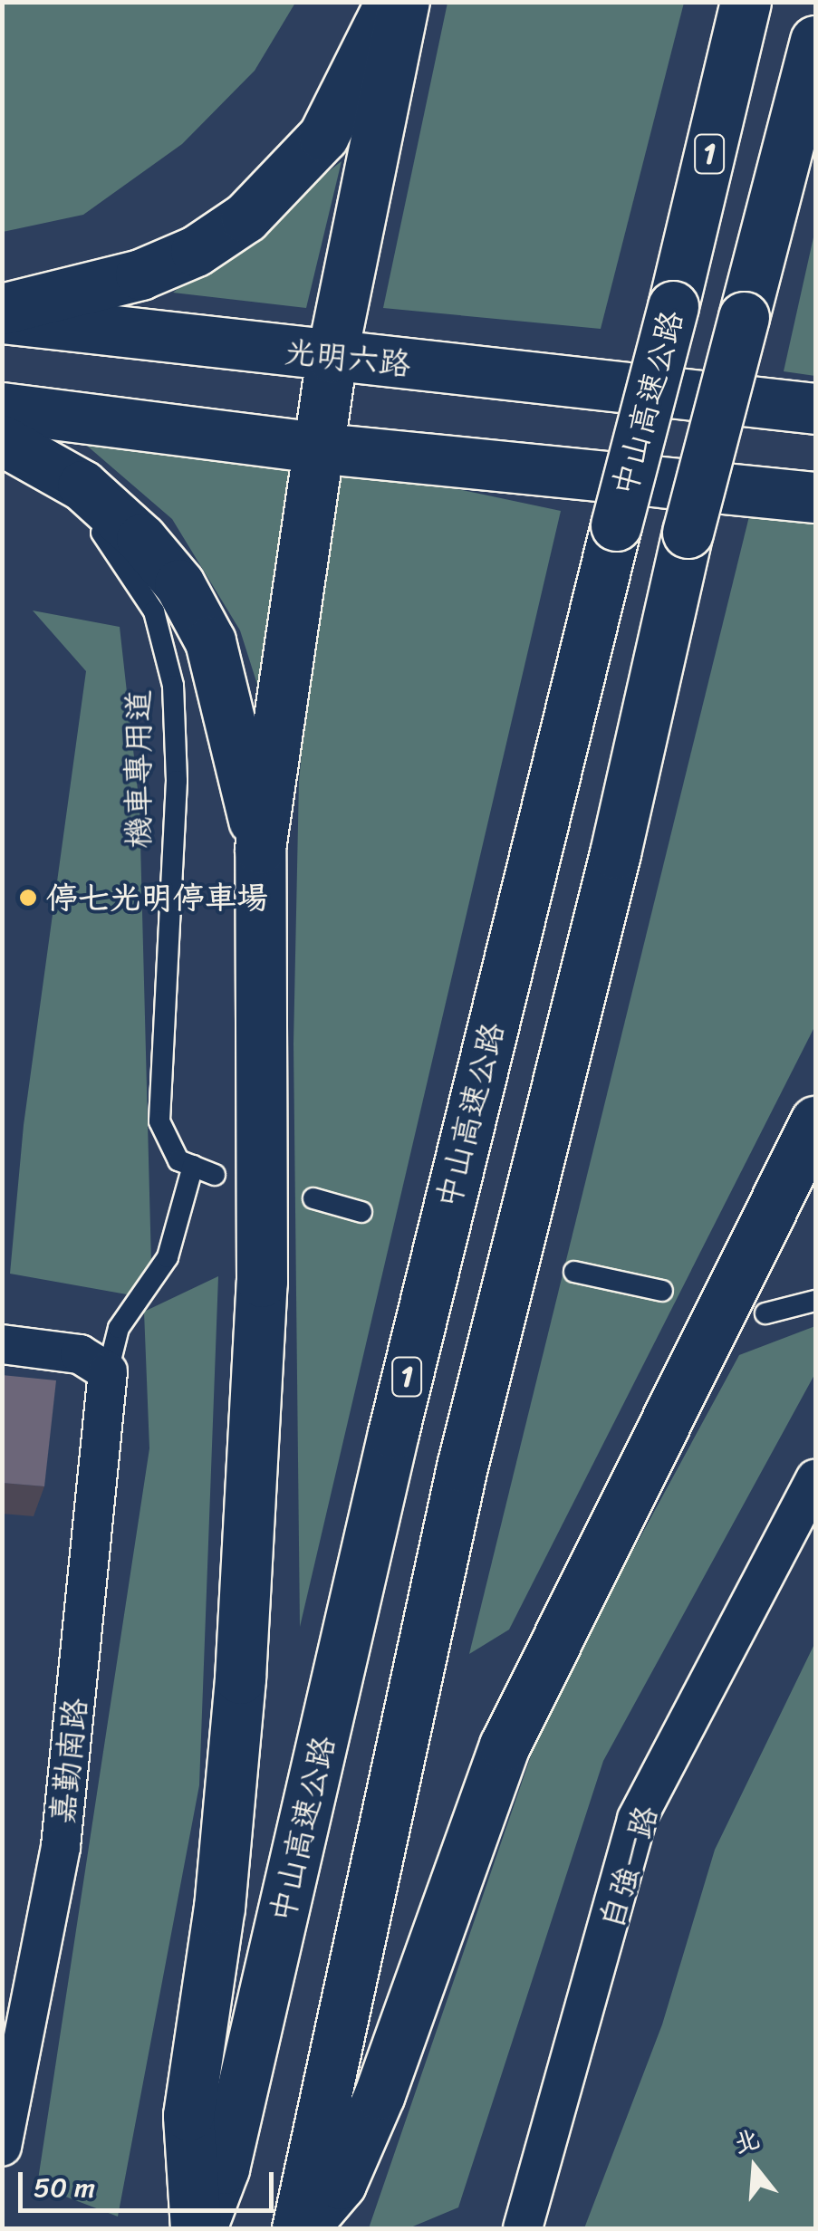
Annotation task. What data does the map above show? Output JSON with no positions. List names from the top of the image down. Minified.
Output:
{"streets":{"main road":["1","光明六路","中山高速公路"],"street":["嘉勤南路","自強一路"],"lane":["機車專用道"]},"places":["停七光明停車場"],"scale_bar":"50 m","north":"top"}
